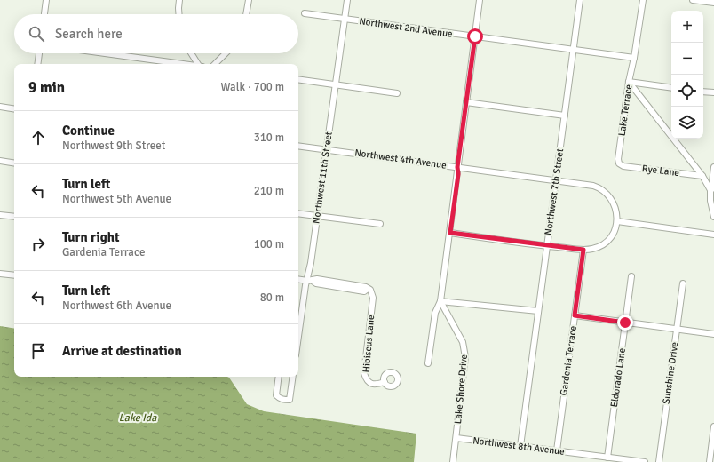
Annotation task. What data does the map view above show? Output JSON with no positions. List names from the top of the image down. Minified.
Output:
{"streets":{"street":["Northwest 2nd Avenue","Lake Terrace","Northwest 4th Avenue","Rye Lane","Northwest 11th Street","Northwest 7th Street","Hibiscus Lane","Gardenia Terrace","Sunshine Drive","Eldorado Lane","Lake Shore Drive","Northwest 8th Avenue"]},"crossings":[["Northwest 2nd Avenue","Lake Terrace"],["Northwest 2nd Avenue","Northwest 11th Street"],["Northwest 2nd Avenue","Northwest 7th Street"],["Lake Terrace","Rye Lane"],["Northwest 4th Avenue","Northwest 11th Street"],["Northwest 4th Avenue","Northwest 7th Street"],["Northwest 4th Avenue","Gardenia Terrace"],["Northwest 11th Street","Hibiscus Lane"],["Northwest 7th Street","Gardenia Terrace"],["Northwest 7th Street","Northwest 8th Avenue"],["Gardenia Terrace","Northwest 8th Avenue"],["Eldorado Lane","Northwest 8th Avenue"],["Lake Shore Drive","Northwest 8th Avenue"]],"water":["Lake Ida"],"page":{"map_buttons":["+","−"],"search":"Search here","heading":["9 min","Walk · 700 m"],"list":[["Continue","Northwest 9th Street","310 m"],["Turn left","Northwest 5th Avenue","210 m"],["Turn right","Gardenia Terrace","100 m"],["Turn left","Northwest 6th Avenue","80 m"],"Arrive at destination"]}}
